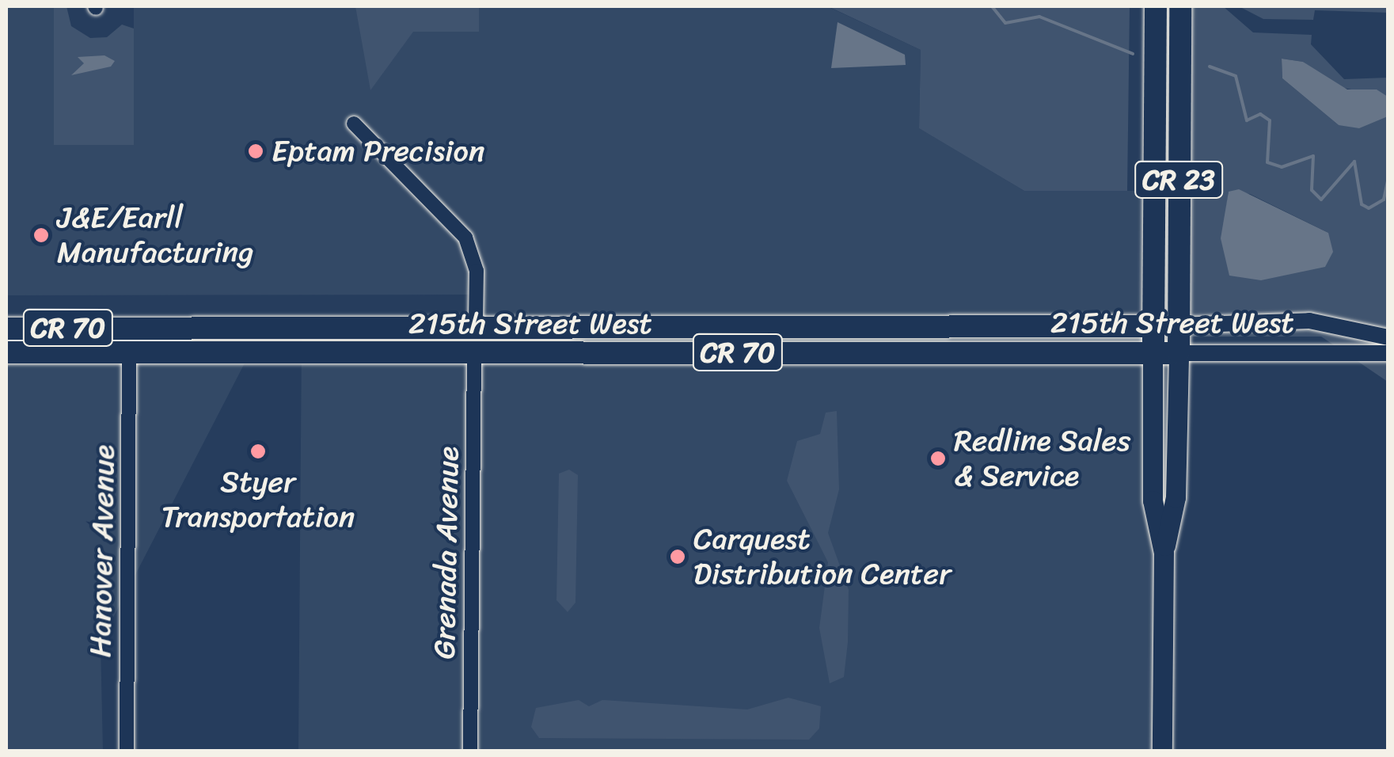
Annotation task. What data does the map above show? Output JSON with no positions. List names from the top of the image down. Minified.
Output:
{"streets":{"main road":["CR 23","215th Street West","CR 70"],"street":["Hanover Avenue","Grenada Avenue"]},"crossings":[["CR 23","215th Street West"],["215th Street West","Hanover Avenue"],["215th Street West","Grenada Avenue"]],"places":["Eptam Precision","J&E/Earll Manufacturing","Styer Transportation","Redline Sales & Service","Carquest Distribution Center"]}
